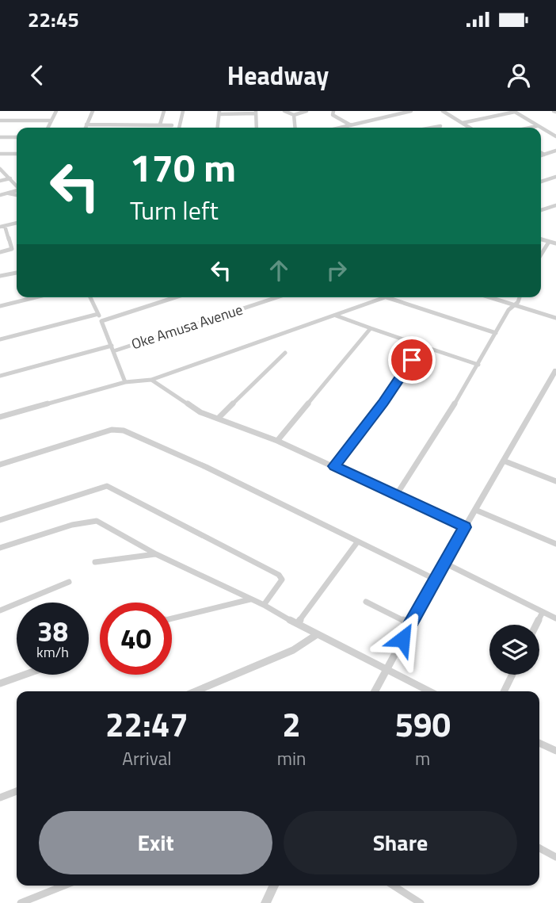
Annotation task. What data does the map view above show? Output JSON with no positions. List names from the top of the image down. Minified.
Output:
{"streets":{"street":["Oke Amusa Avenue"]},"page":{"status":"22:45","header":"Headway","turn":["170 m","Turn left"],"speed":"38 km/h","limit":"40","eta":["22:47","Arrival","2","min","590","m"],"buttons":["Exit","Share"]}}
